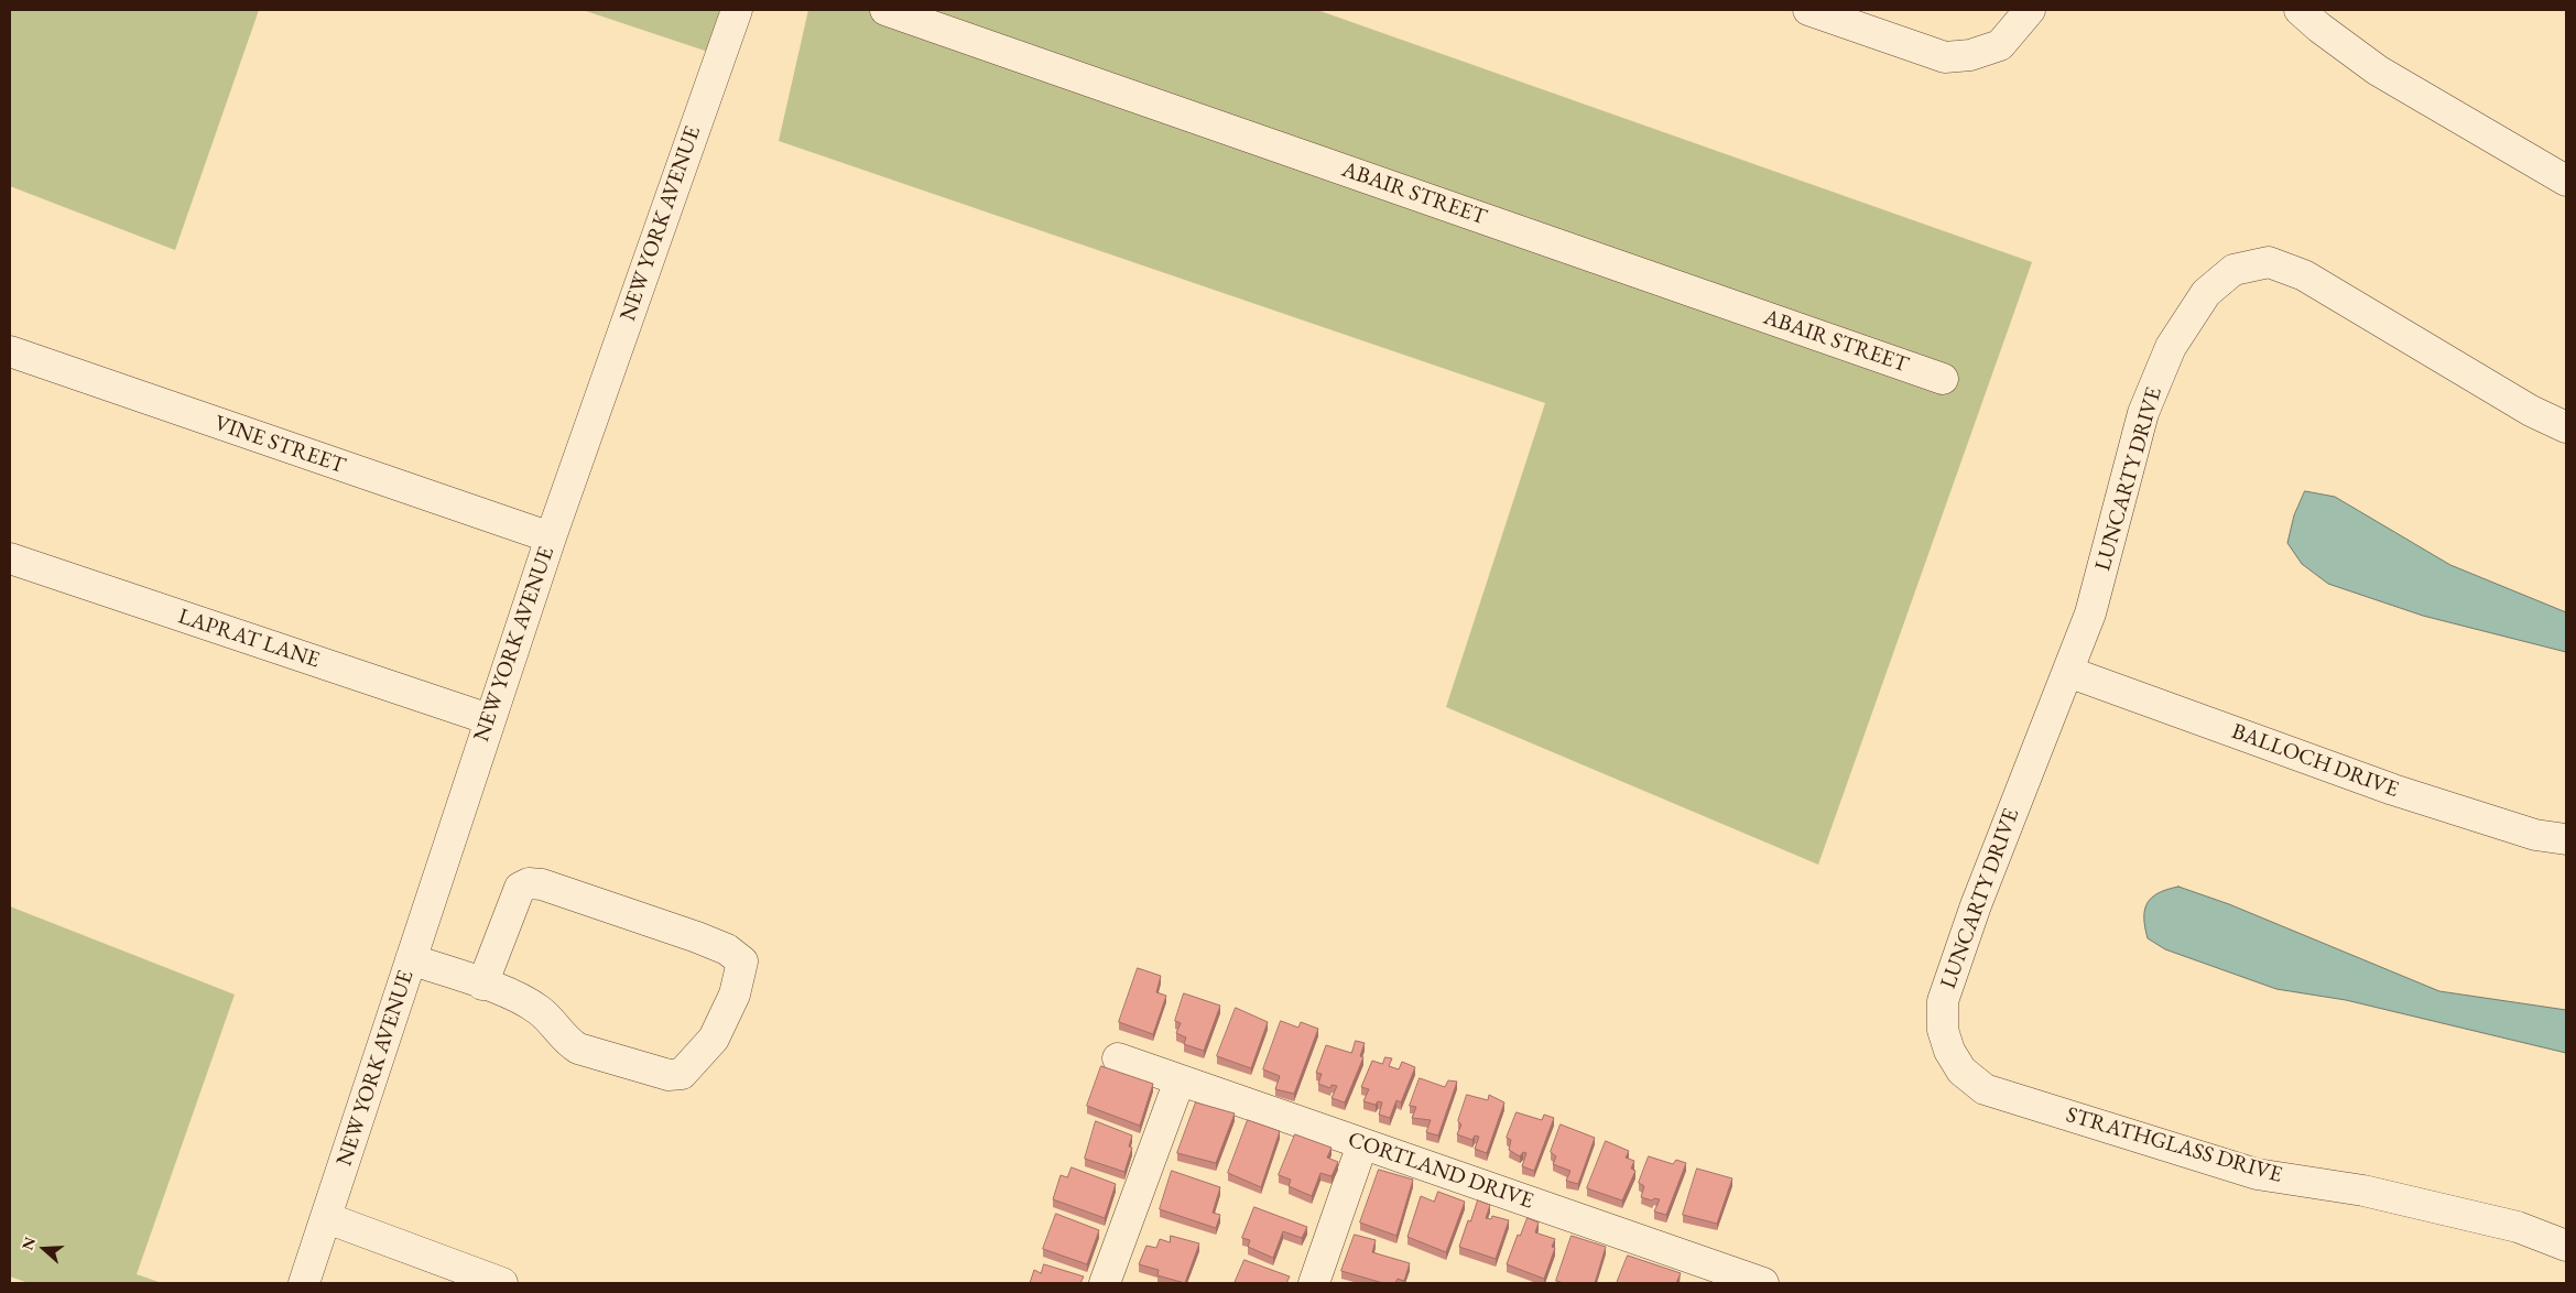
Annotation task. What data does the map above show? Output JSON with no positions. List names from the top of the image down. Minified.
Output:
{"streets":{"street":["ABAIR STREET","NEW YORK AVENUE","VINE STREET","LUNCARTY DRIVE","LAPRAT LANE","BALLOCH DRIVE","STRATHGLASS DRIVE","CORTLAND DRIVE"]},"crossings":[["NEW YORK AVENUE","VINE STREET"],["NEW YORK AVENUE","LAPRAT LANE"],["LUNCARTY DRIVE","BALLOCH DRIVE"],["LUNCARTY DRIVE","STRATHGLASS DRIVE"]],"north":"left"}
